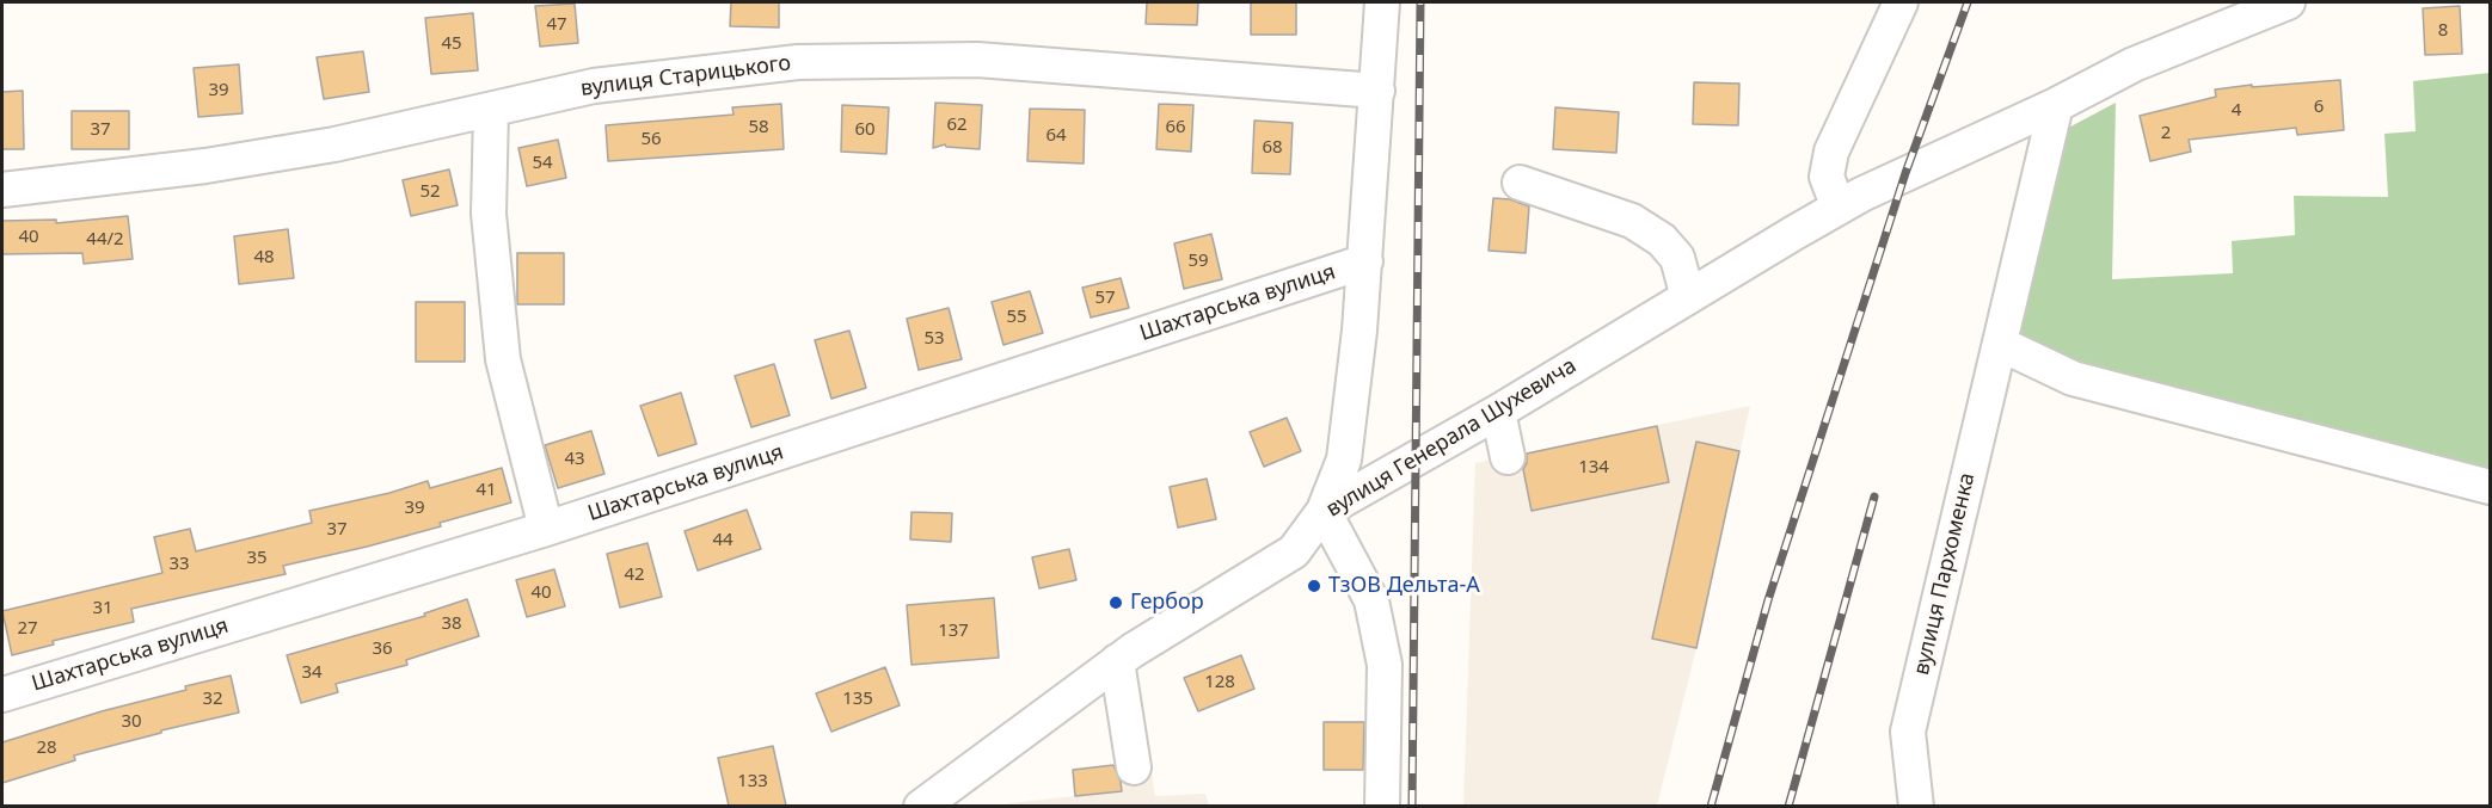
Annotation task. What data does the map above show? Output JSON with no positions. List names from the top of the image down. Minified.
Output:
{"streets":{"street":["вулиця Старицького","Шахтарська вулиця","вулиця Генерала Шухевича","вулиця Пархоменка"]},"crossings":[["вулиця Генерала Шухевича","вулиця Пархоменка"]],"places":["ТзОВ Дельта-А","Гербор"],"house_numbers":["47","8","45","39","6","4","62","58","66","37","60","2","64","56","68","54","52","40","44/2","48","59","57","55","53","43","134","41","39","37","44","35","33","42","40","31","38","27","137","36","34","128","32","135","30","28","133"]}
